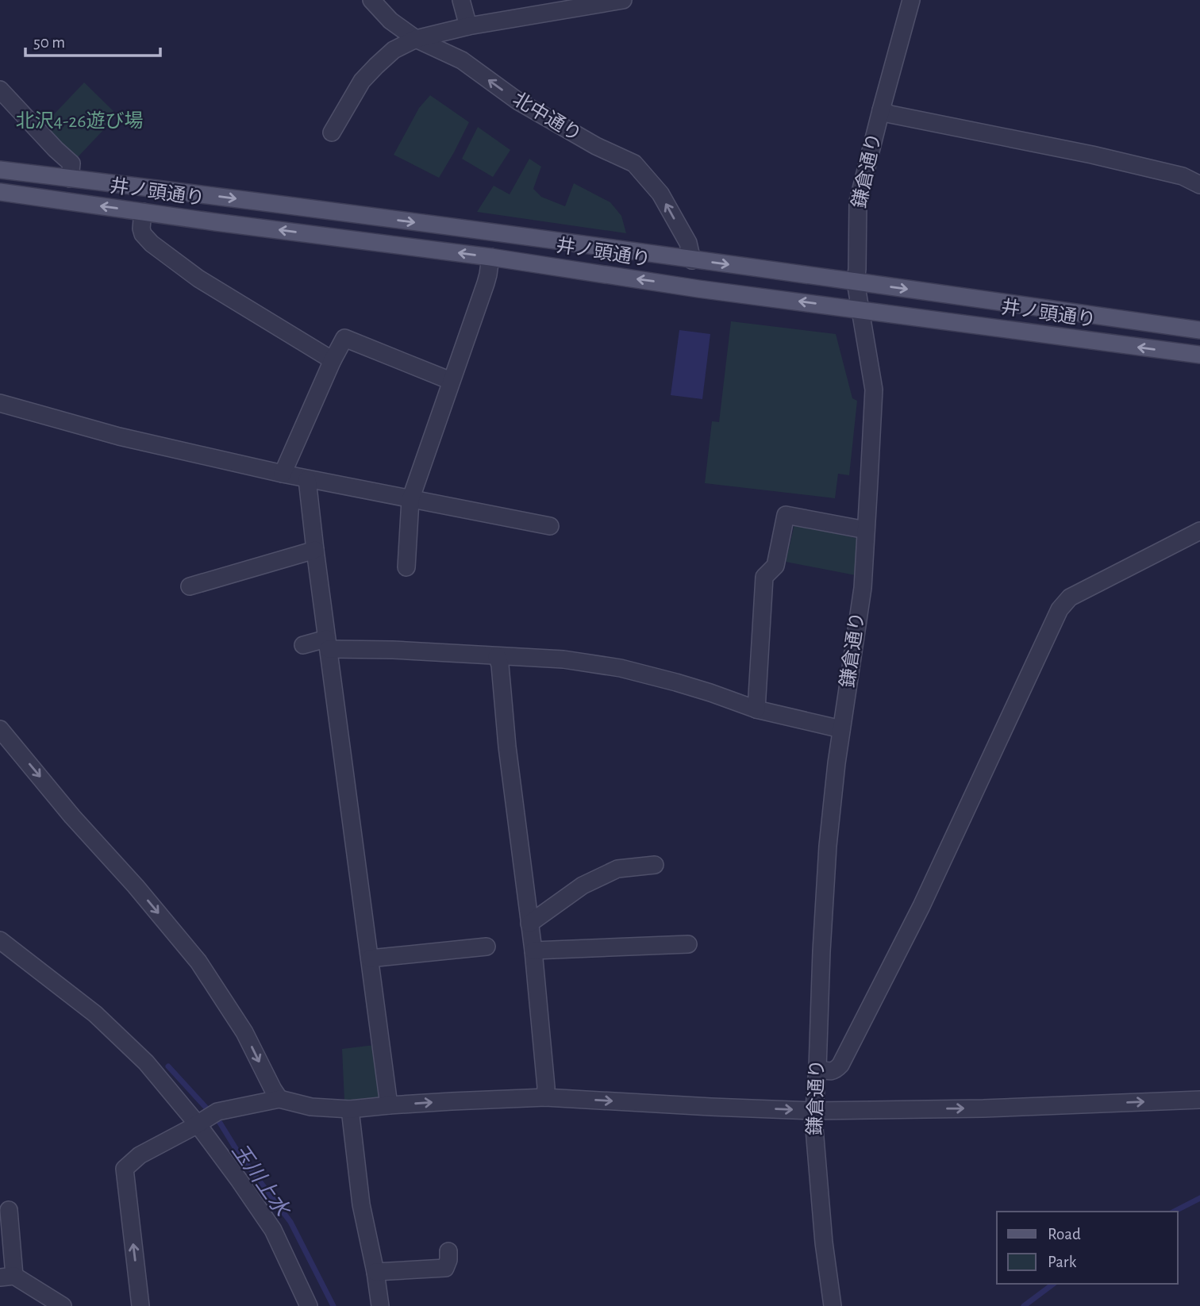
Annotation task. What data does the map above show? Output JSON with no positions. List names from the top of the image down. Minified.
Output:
{"streets":{"main road":["井ノ頭通り"],"street":["北中通り","鎌倉通り"]},"crossings":[["北中通り","井ノ頭通り"],["鎌倉通り","井ノ頭通り"]],"one_way":["北中通り"],"water":["玉川上水"],"parks":["北沢4-26遊び場"],"legend":["Road","Park"],"scale_bar":"50 m"}
